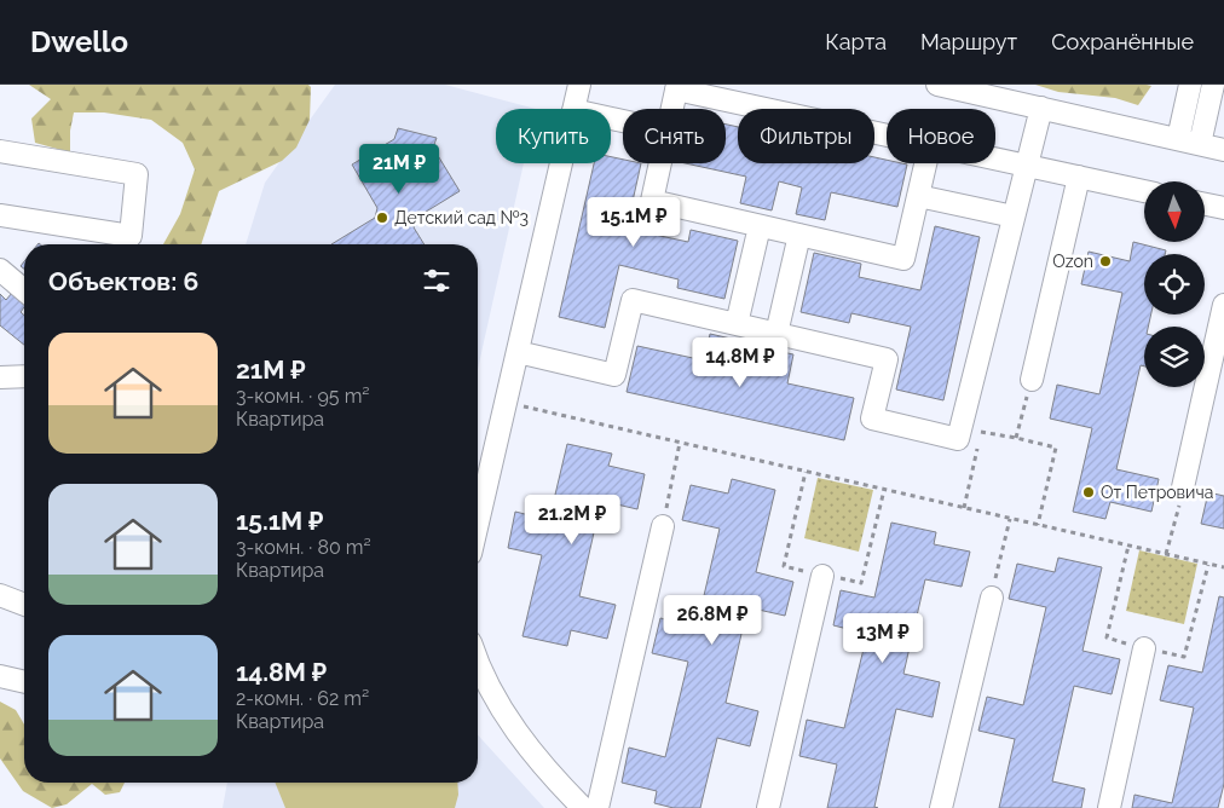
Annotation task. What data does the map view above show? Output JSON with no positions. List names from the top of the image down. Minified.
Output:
{"places":["Детский сад №3","Ozon","От Петровича"],"north":"bottom","page":{"header":"Dwello","nav":["Карта","Маршрут","Сохранённые"],"chip":["Купить","Снять","Фильтры","Новое"],"price":["21M ₽","15.1M ₽","14.8M ₽","21.2M ₽","26.8M ₽","13M ₽"],"heading":"Объектов: 6","list":[{"name":"21M ₽","note":"3-комн. · 95 m² · Квартира"},{"name":"15.1M ₽","note":"3-комн. · 80 m² · Квартира"},{"name":"14.8M ₽","note":"2-комн. · 62 m² · Квартира"}]}}
